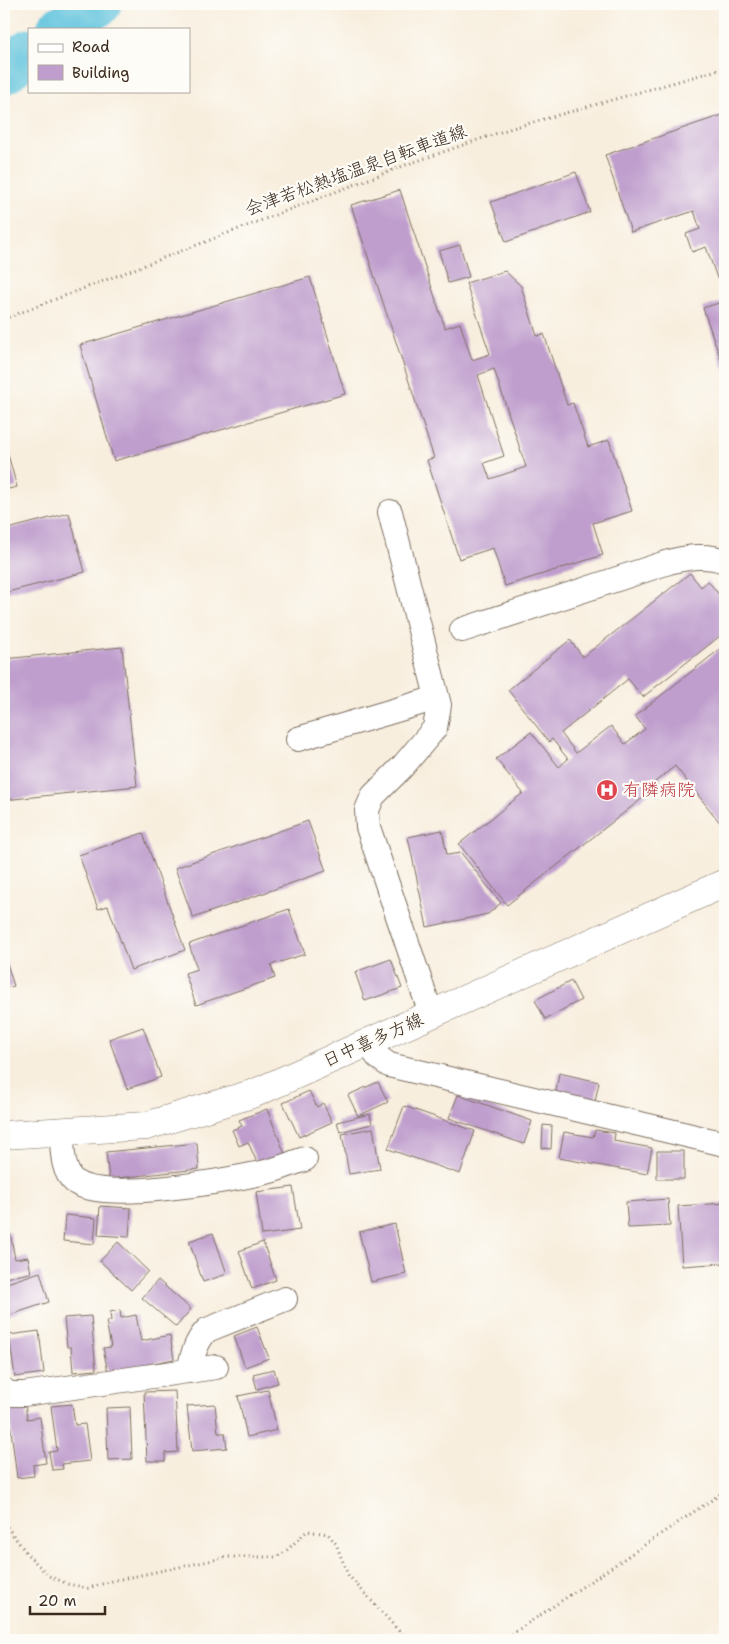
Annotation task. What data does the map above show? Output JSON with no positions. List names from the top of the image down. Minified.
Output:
{"streets":{"main road":["日中喜多方線"],"path":["会津若松熱塩温泉自転車道線"]},"places":{"hospital":["有隣病院"]},"legend":["Road","Building"],"scale_bar":"20 m"}
